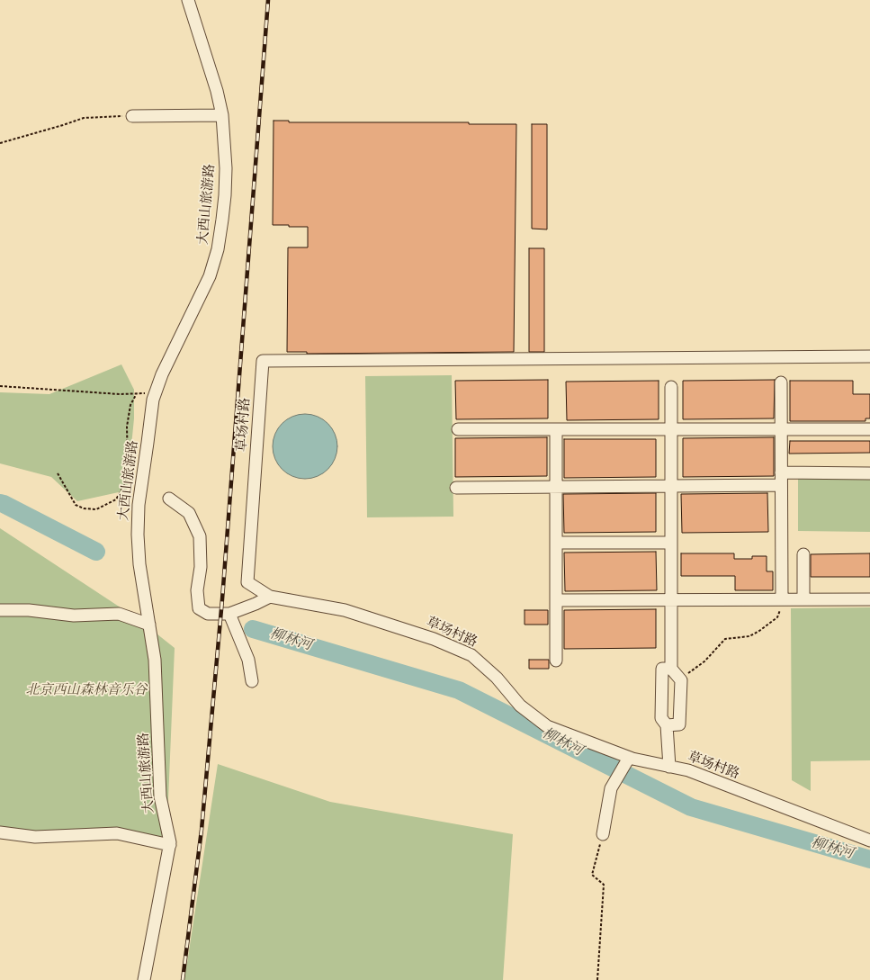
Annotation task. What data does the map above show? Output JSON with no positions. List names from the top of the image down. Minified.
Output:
{"streets":{"street":["大西山旅游路","草场村路"]},"water":["柳林河"],"parks":["北京西山森林音乐谷"]}
